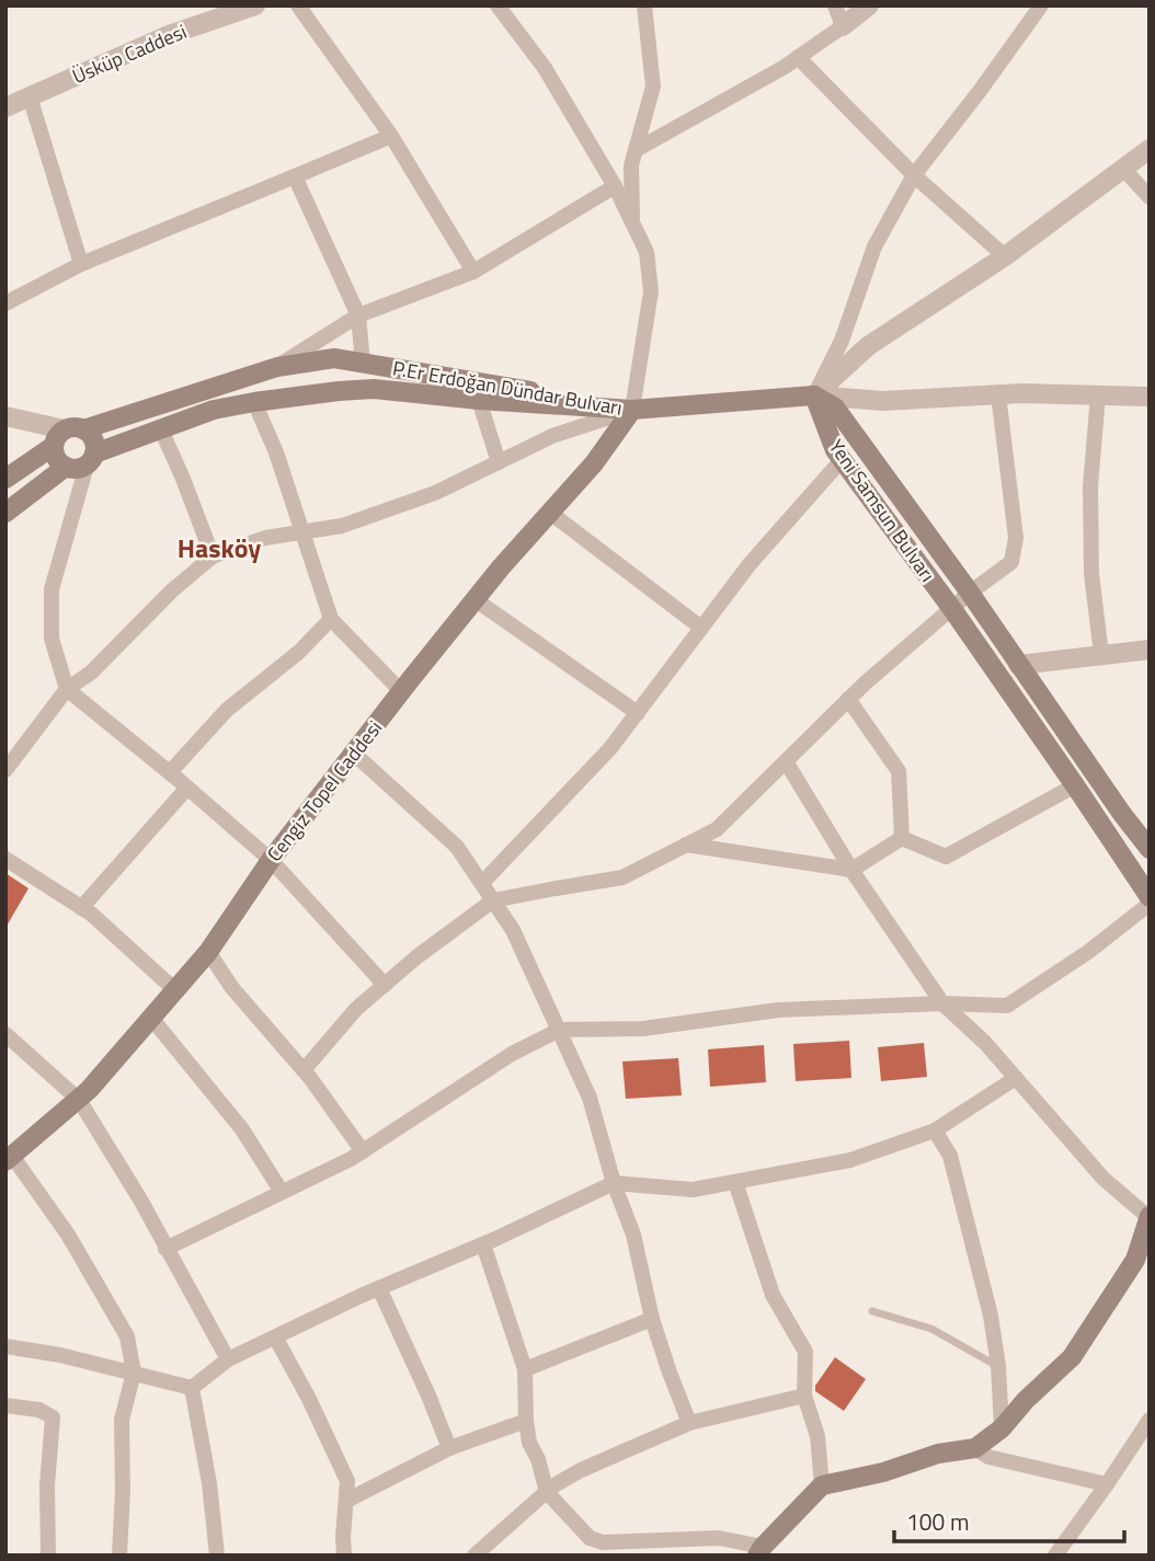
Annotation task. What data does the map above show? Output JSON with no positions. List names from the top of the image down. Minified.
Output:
{"streets":{"main road":["P.Er Erdoğan Dündar Bulvarı","Yeni Samsun Bulvarı","Cengiz Topel Caddesi"],"street":["Üsküp Caddesi"]},"crossings":[["P.Er Erdoğan Dündar Bulvarı","Cengiz Topel Caddesi"]],"districts":["Hasköy"],"scale_bar":"100 m"}
